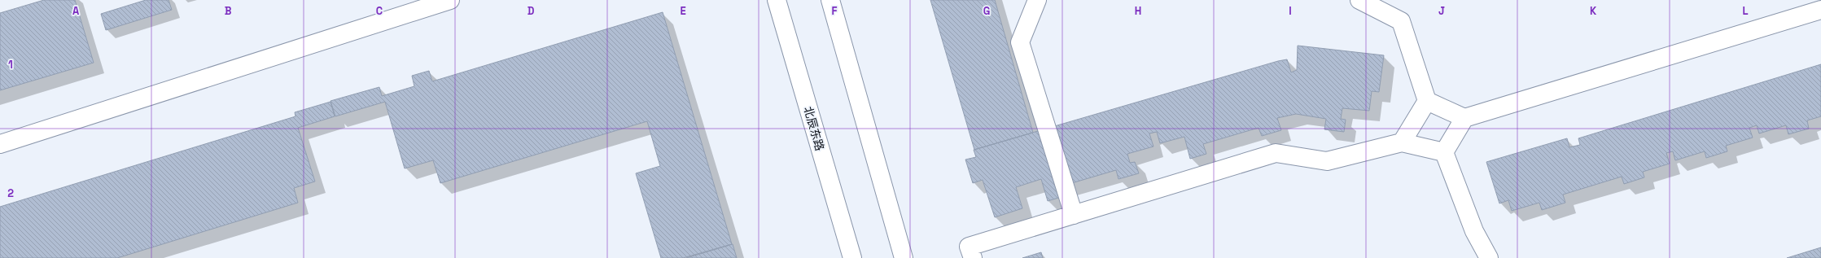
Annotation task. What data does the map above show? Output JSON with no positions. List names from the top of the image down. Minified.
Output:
{"streets":{"street":["北辰东路"]},"grid":{"columns":["A","B","C","D","E","F","G","H","I","J","K","L"],"rows":["1","2"]}}
